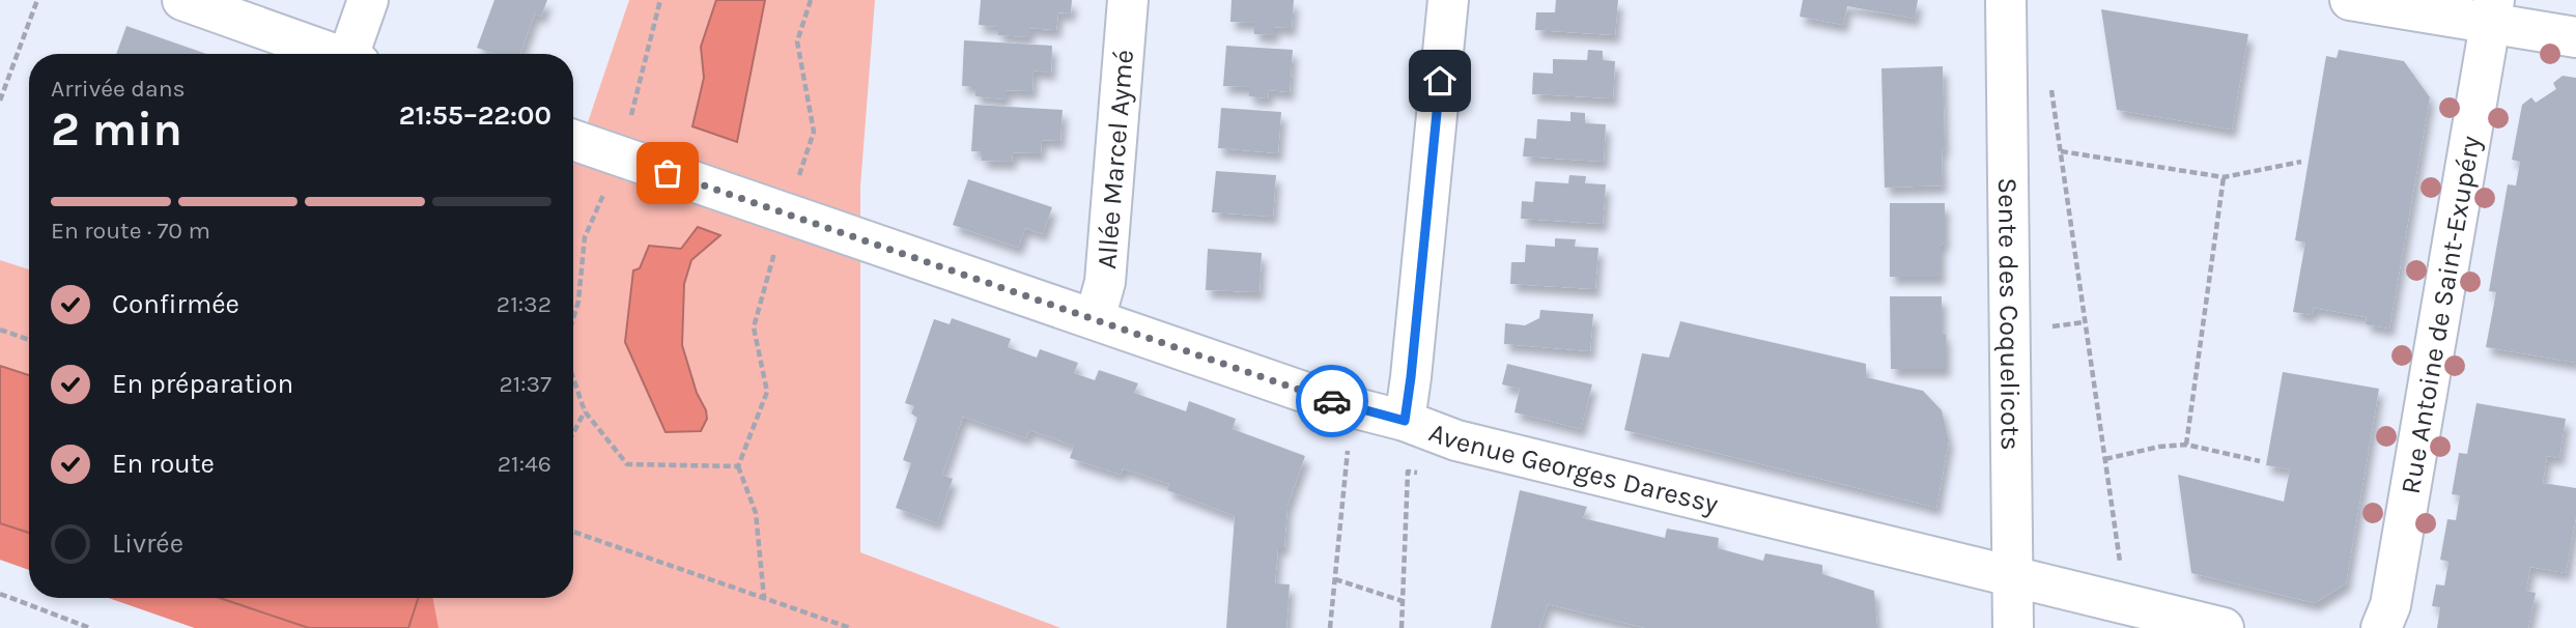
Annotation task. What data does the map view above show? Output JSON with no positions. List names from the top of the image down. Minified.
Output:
{"streets":{"street":["Allée Marcel Aymé","Sente des Coquelicots","Rue Antoine de Saint-Exupéry","Avenue Georges Daressy"]},"crossings":[["Allée Marcel Aymé","Avenue Georges Daressy"],["Sente des Coquelicots","Avenue Georges Daressy"]],"page":{"heading":["2 min","Arrivée dans","21:55–22:00"],"bar":"En route · 70 m","list":[["Confirmée","21:32"],["En préparation","21:37"],["En route","21:46"],"Livrée"]}}
